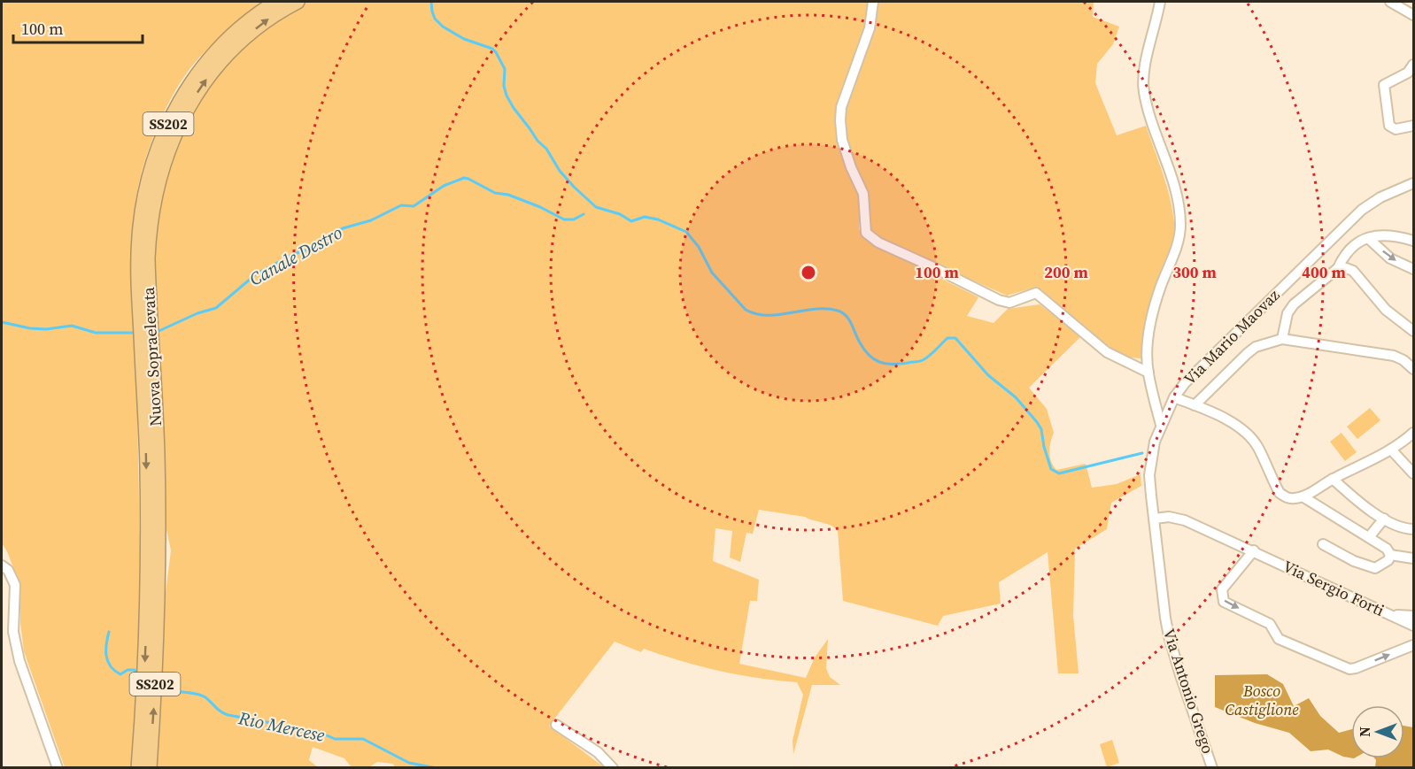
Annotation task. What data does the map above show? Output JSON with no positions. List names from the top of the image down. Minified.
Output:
{"streets":{"highway":["SS202","Nuova Sopraelevata"],"street":["Via Mario Maovaz","Via Sergio Forti","Via Antonio Grego"]},"crossings":[["Via Mario Maovaz","Via Sergio Forti"],["Via Mario Maovaz","Via Antonio Grego"],["Via Sergio Forti","Via Antonio Grego"]],"water":["Canale Destro","Rio Mercese"],"parks":["Bosco Castiglione"],"scale_bar":"100 m","north":"left","rings":["100 m","200 m","300 m","400 m"]}
